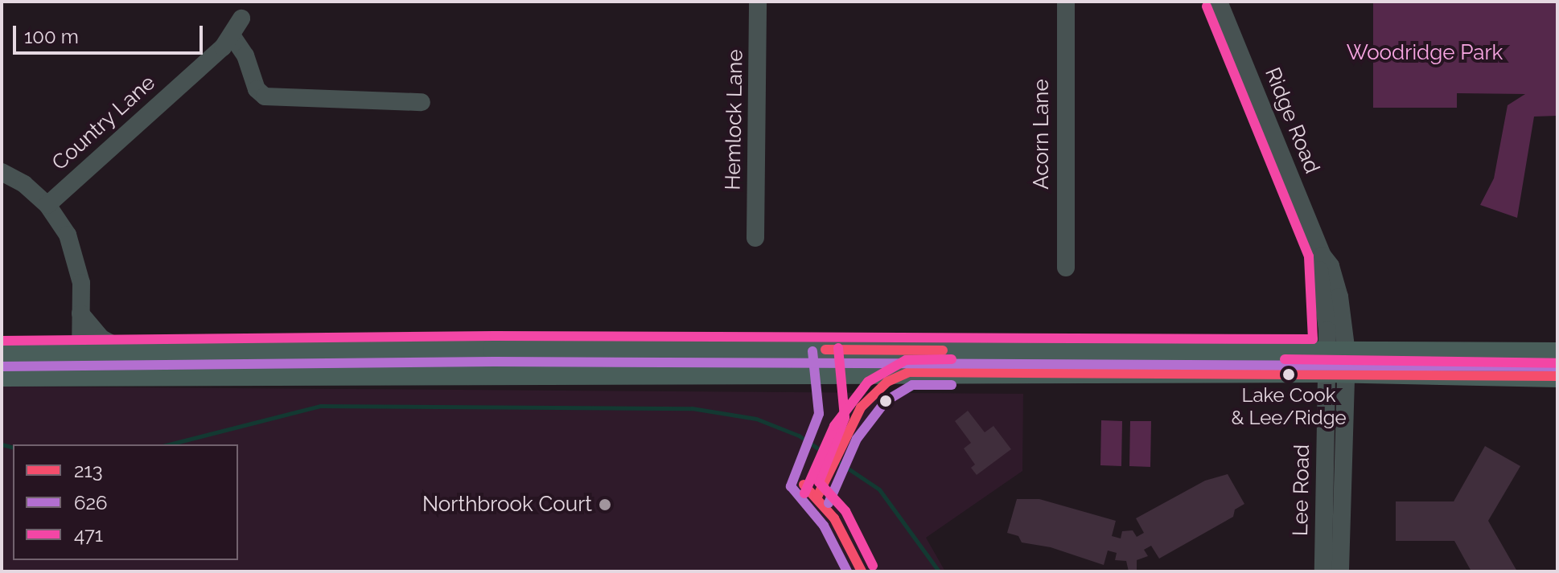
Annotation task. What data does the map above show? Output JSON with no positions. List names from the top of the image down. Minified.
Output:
{"streets":{"street":["Hemlock Lane","Ridge Road","Country Lane","Acorn Lane","Lee Road"]},"crossings":[["Ridge Road","Lee Road"]],"parks":["Woodridge Park"],"places":["Lake Cook & Lee/Ridge","Northbrook Court"],"lines":["transit line 471","transit line 213","transit line 626"],"legend":["213","626","471"],"scale_bar":"100 m"}
